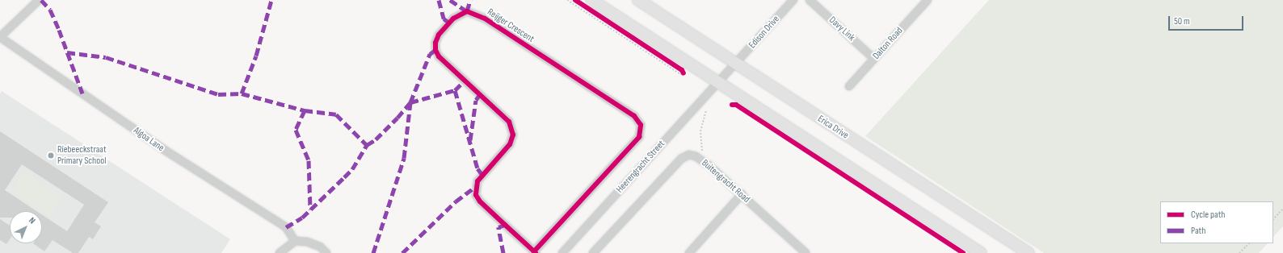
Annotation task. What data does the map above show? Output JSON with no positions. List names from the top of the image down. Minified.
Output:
{"streets":{"main road":["Erica Drive"],"street":["Reijger Crescent","Davy Link","Edison Drive","Dalton Road","Algoa Lane","Heerengracht Street","Buitengracht Road"]},"crossings":[["Davy Link","Dalton Road"],["Edison Drive","Erica Drive"],["Edison Drive","Heerengracht Street"]],"places":["Riebeeckstraat Primary School"],"legend":["Cycle path","Path"],"scale_bar":"50 m","north":"top right"}
